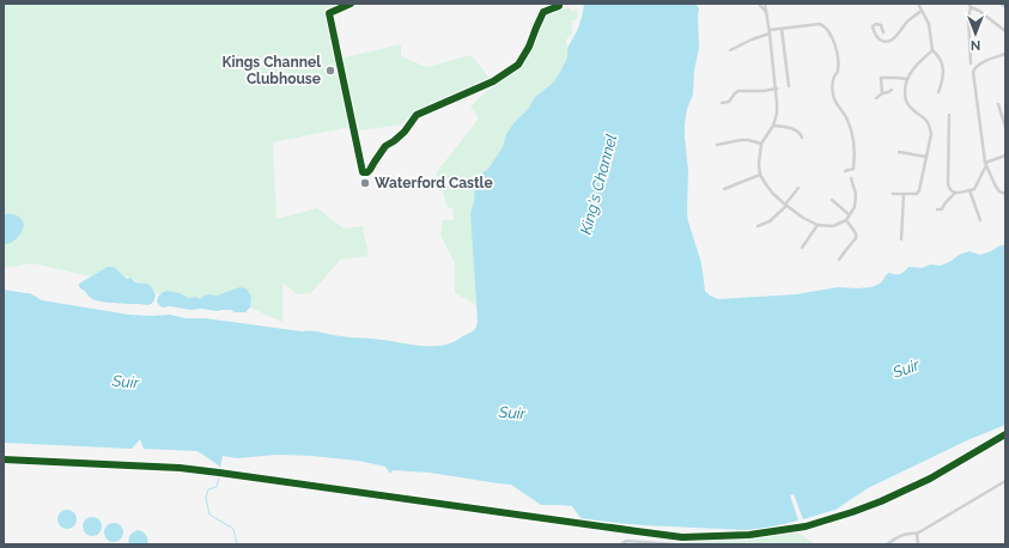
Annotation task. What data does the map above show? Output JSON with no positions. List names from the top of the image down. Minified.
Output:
{"water":["King's Channel","Suir"],"places":["Kings Channel Clubhouse","Waterford Castle"],"north":"bottom"}
